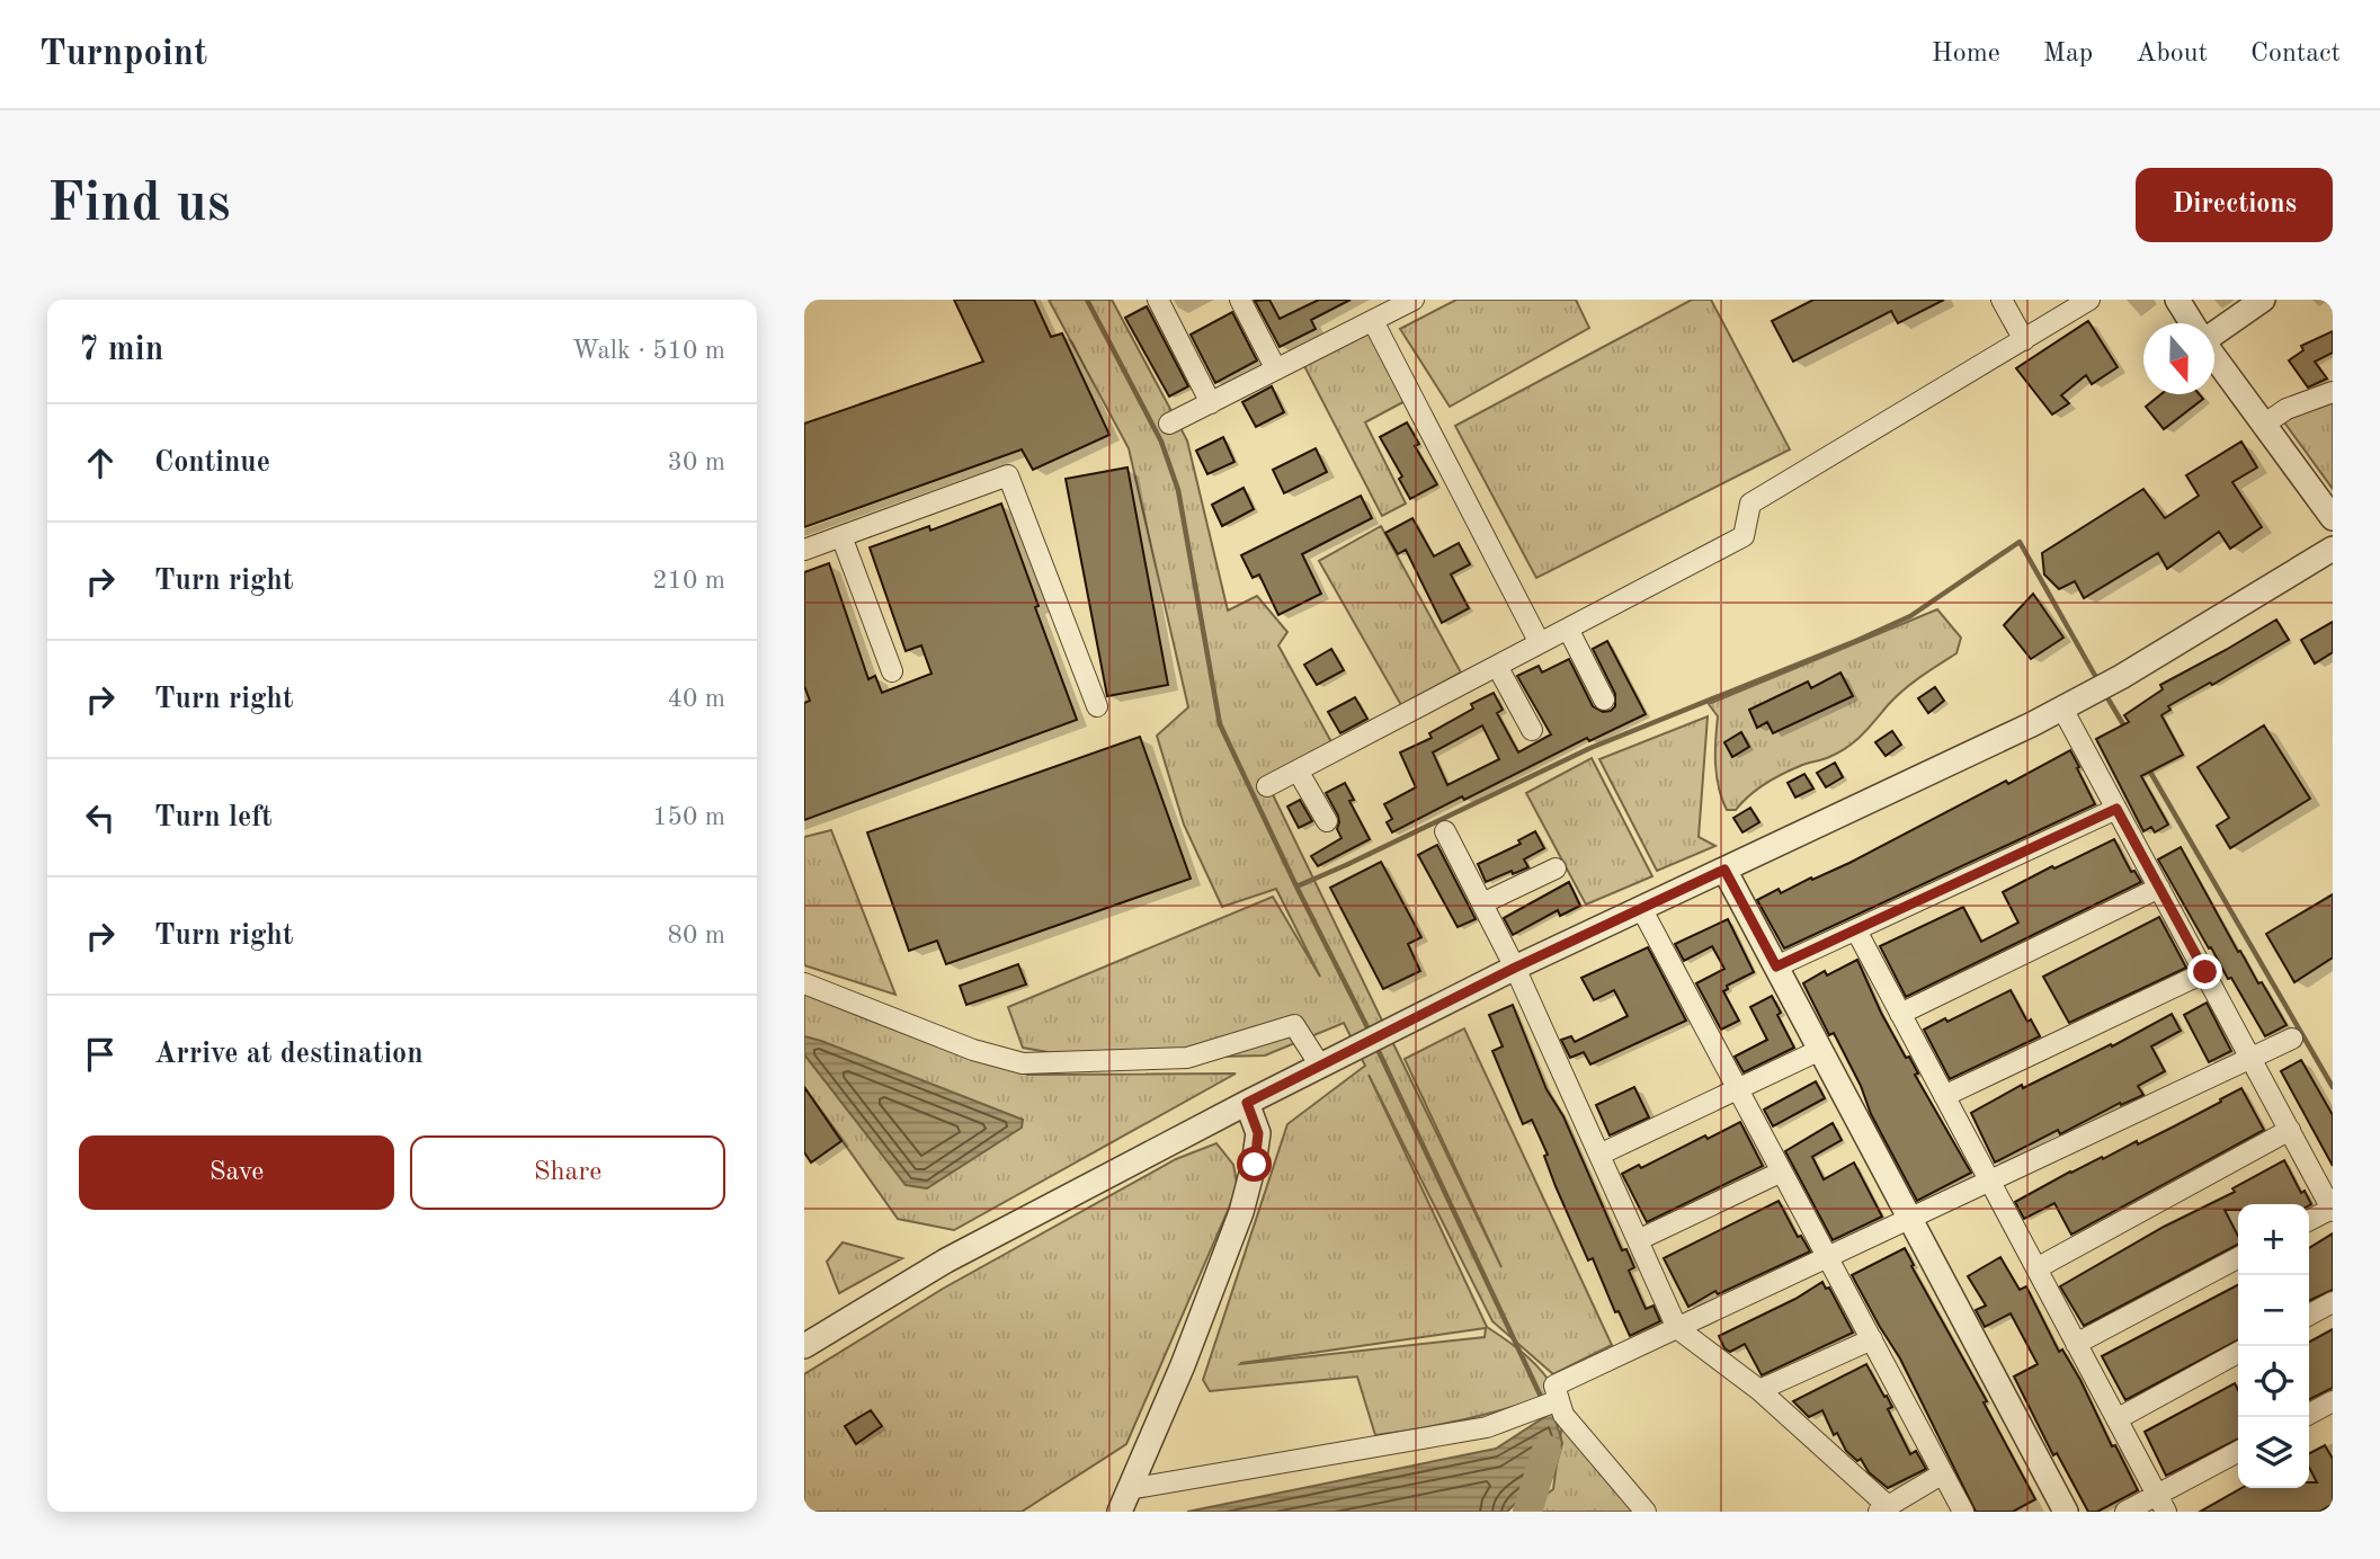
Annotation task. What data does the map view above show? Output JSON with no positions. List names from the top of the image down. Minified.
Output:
{"north":"bottom","page":{"header":"Turnpoint","nav":["Home","Map","About","Contact"],"buttons":["Directions",["Save","Share"]],"title":"Find us","heading":["7 min","Walk · 510 m"],"list":[["Continue","30 m"],["Turn right","210 m"],["Turn right","40 m"],["Turn left","150 m"],["Turn right","80 m"],"Arrive at destination"],"map_buttons":["+","−"]}}
